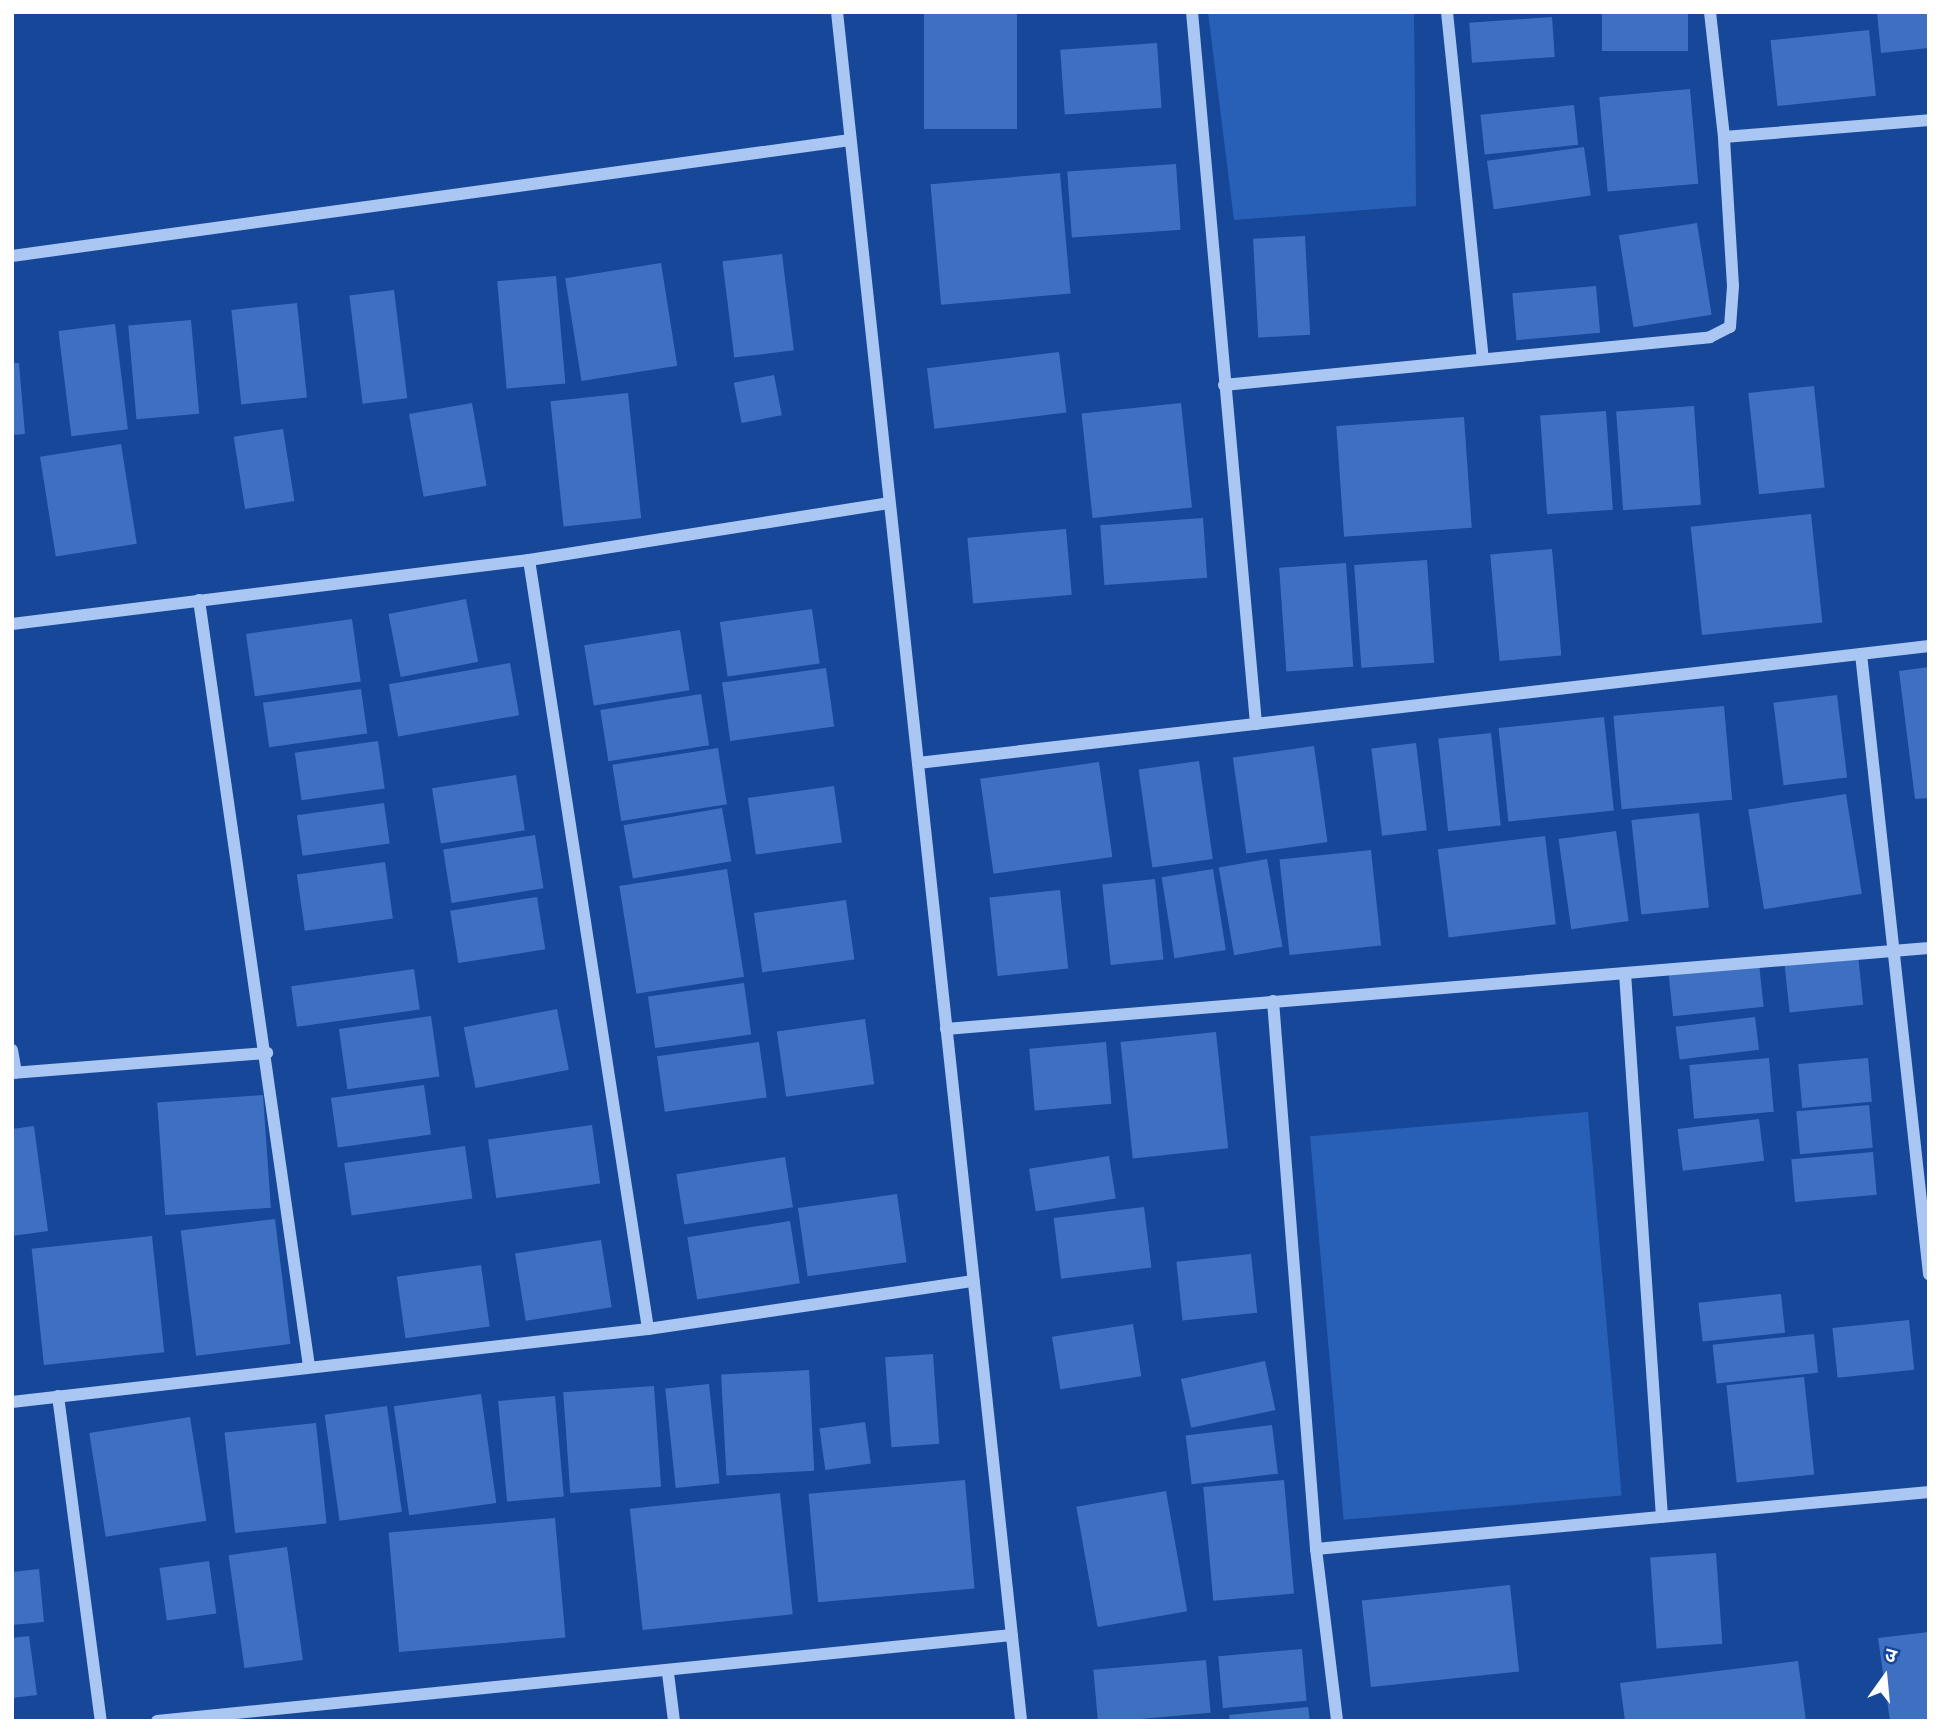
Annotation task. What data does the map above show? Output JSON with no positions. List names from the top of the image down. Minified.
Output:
{"north":"top"}
